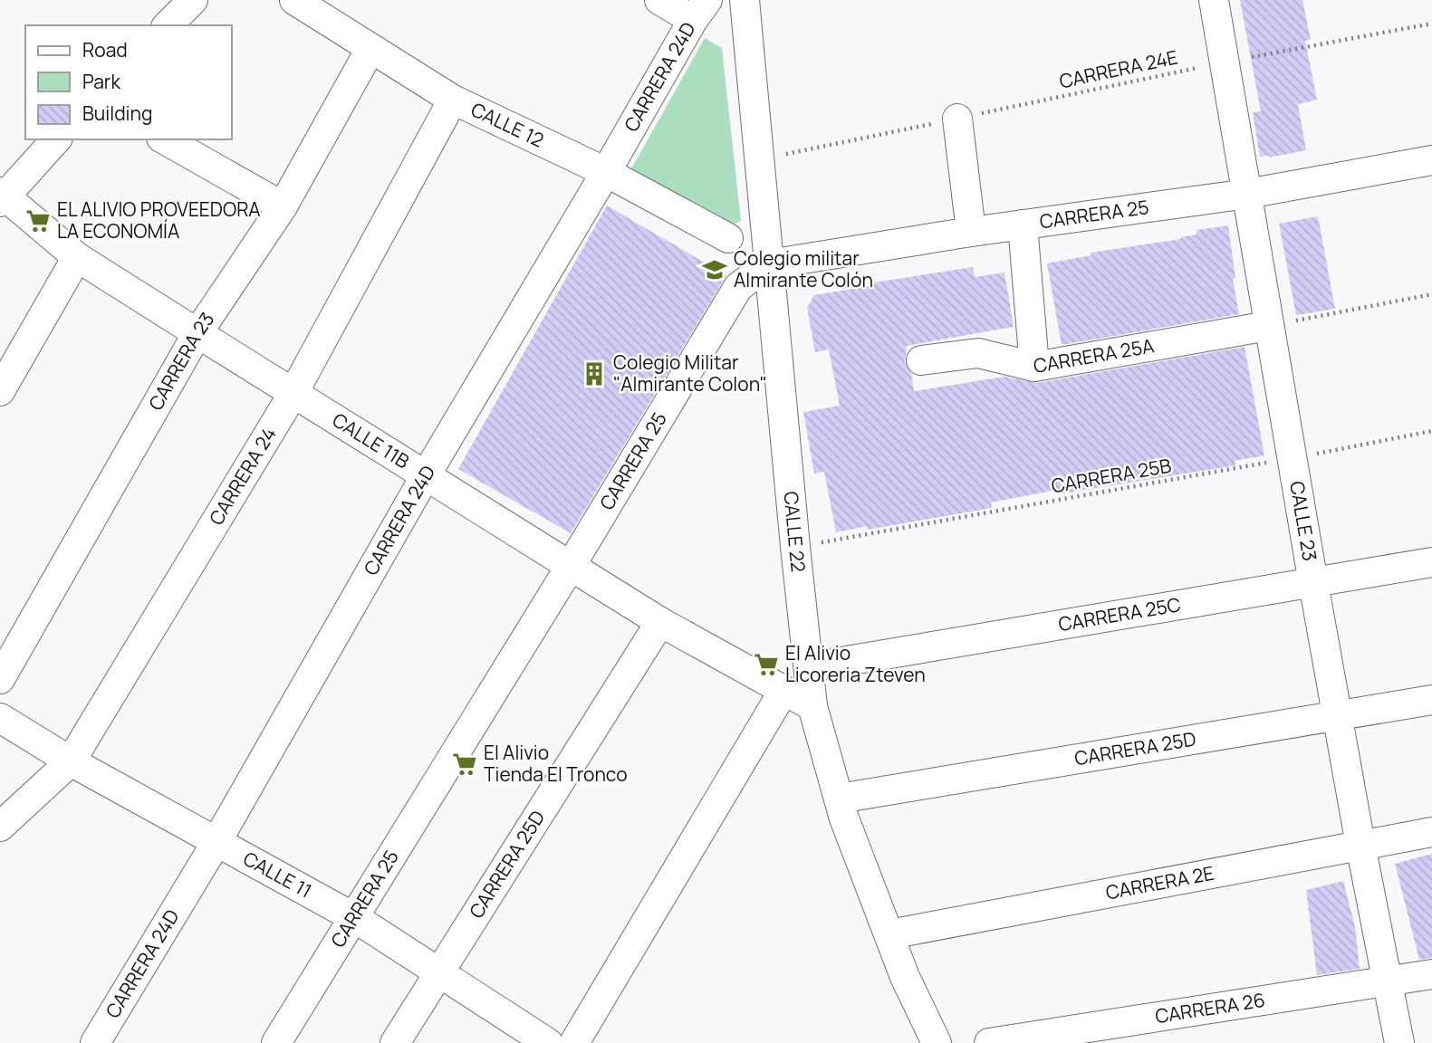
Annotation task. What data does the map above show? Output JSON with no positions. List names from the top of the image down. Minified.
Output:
{"streets":{"street":["CARRERA 24D","CALLE 12","CARRERA 25","CARRERA 25A","CARRERA 23","CALLE 11B","CARRERA 24","CALLE 23","CALLE 22","CARRERA 25C","CARRERA 25D","CALLE 11","CARRERA 2E","CARRERA 26"],"path":["CARRERA 24E","CARRERA 25B"]},"crossings":[["CARRERA 24E","CALLE 23"],["CARRERA 24D","CALLE 12"],["CARRERA 24D","CALLE 11B"],["CARRERA 24D","CALLE 11"],["CALLE 12","CARRERA 23"],["CALLE 12","CARRERA 24"],["CARRERA 25","CALLE 11B"],["CARRERA 25","CALLE 23"],["CARRERA 25","CALLE 22"],["CARRERA 25","CALLE 11"],["CARRERA 25A","CALLE 23"],["CARRERA 23","CALLE 11B"],["CALLE 11B","CARRERA 24"],["CALLE 11B","CALLE 22"],["CALLE 11B","CARRERA 25D"],["CARRERA 24","CALLE 11"],["CARRERA 25B","CALLE 23"],["CARRERA 25B","CALLE 22"],["CALLE 23","CARRERA 25C"],["CALLE 23","CARRERA 25D"],["CALLE 23","CARRERA 2E"],["CALLE 23","CARRERA 26"],["CALLE 22","CARRERA 25C"],["CALLE 22","CARRERA 25D"],["CALLE 22","CARRERA 2E"],["CARRERA 25D","CALLE 11"]],"places":{"supermarket":["EL ALIVIO PROVEEDORA LA ECONOMÍA","El Alivio Licoreria Zteven","El Alivio Tienda El Tronco"],"school or university":["Colegio militar Almirante Colón"],"building":["Colegio Militar \"Almirante Colon\""]},"legend":["Road","Park","Building"]}
